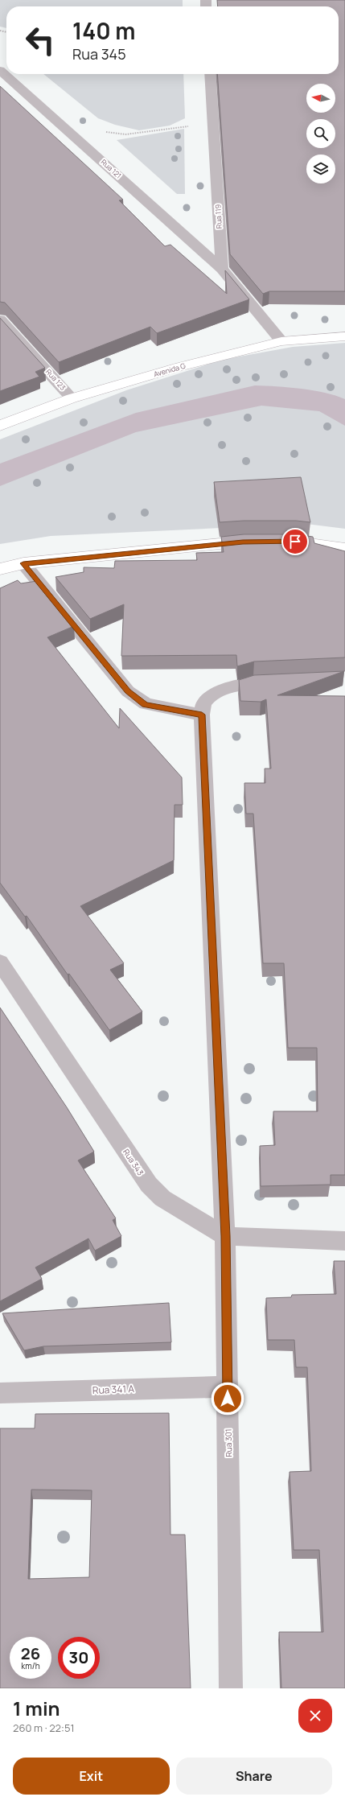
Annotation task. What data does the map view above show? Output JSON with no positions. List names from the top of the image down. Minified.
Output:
{"streets":{"street":["Rua 121","Rua 119","Avenida G","Rua 123","Rua 343","Rua 341 A","Rua 301"]},"crossings":[["Rua 121","Rua 119"],["Avenida G","Rua 123"],["Rua 343","Rua 301"],["Rua 341 A","Rua 301"]],"north":"left","page":{"turn":["140 m","Rua 345"],"speed":"26 km/h","limit":"30","heading":["1 min","260 m · 22:51"],"buttons":["Exit","Share"]}}
